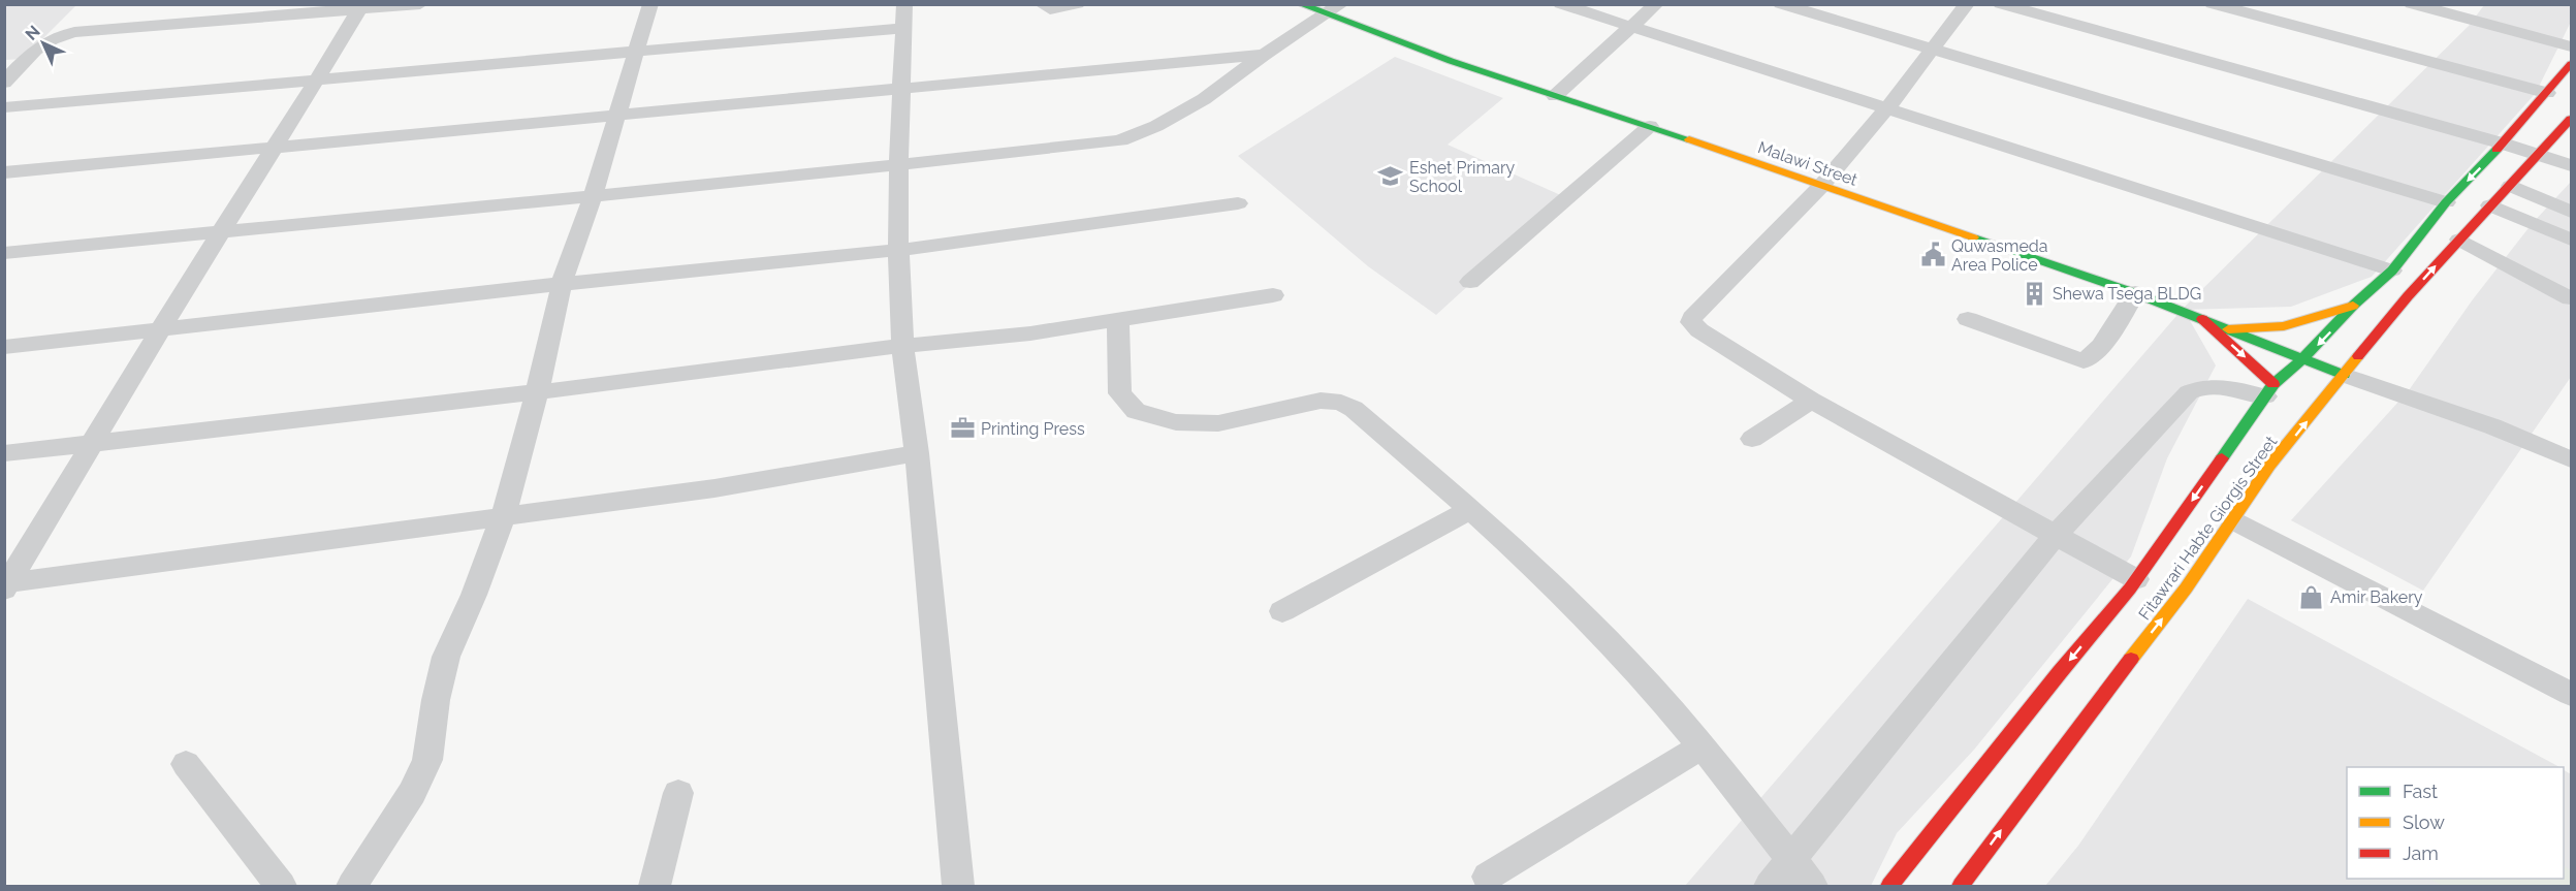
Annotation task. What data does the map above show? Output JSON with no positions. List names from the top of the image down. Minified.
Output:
{"streets":{"main road":["Malawi Street","Fitawrari Habte Giorgis Street"]},"crossings":[["Malawi Street","Fitawrari Habte Giorgis Street"]],"places":{"school or university":["Eshet Primary School"],"public building":["Quwasmeda Area Police"],"building":["Shewa Tsega BLDG"],"office":["Printing Press"],"shop":["Amir Bakery"]},"legend":["Fast","Slow","Jam"],"north":"top left"}
